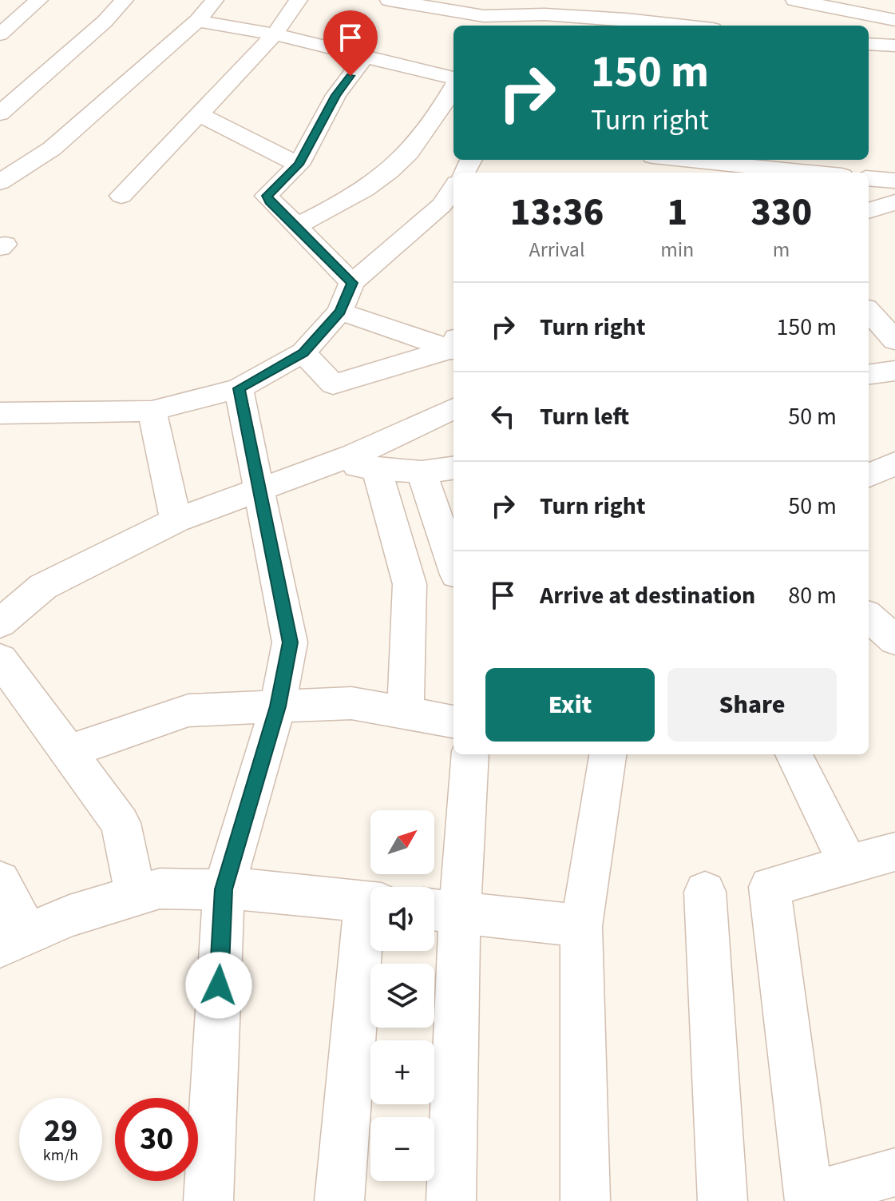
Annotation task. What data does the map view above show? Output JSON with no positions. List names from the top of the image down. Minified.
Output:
{"north":"top right","page":{"turn":["150 m","Turn right"],"eta":["13:36","Arrival","1","min","330","m"],"list":[{"name":"Turn right","value":"150 m"},{"name":"Turn left","value":"50 m"},{"name":"Turn right","value":"50 m"},{"name":"Arrive at destination","value":"80 m"}],"buttons":["Exit","Share"],"map_buttons":["+","−"],"speed":"29 km/h","limit":"30"}}
